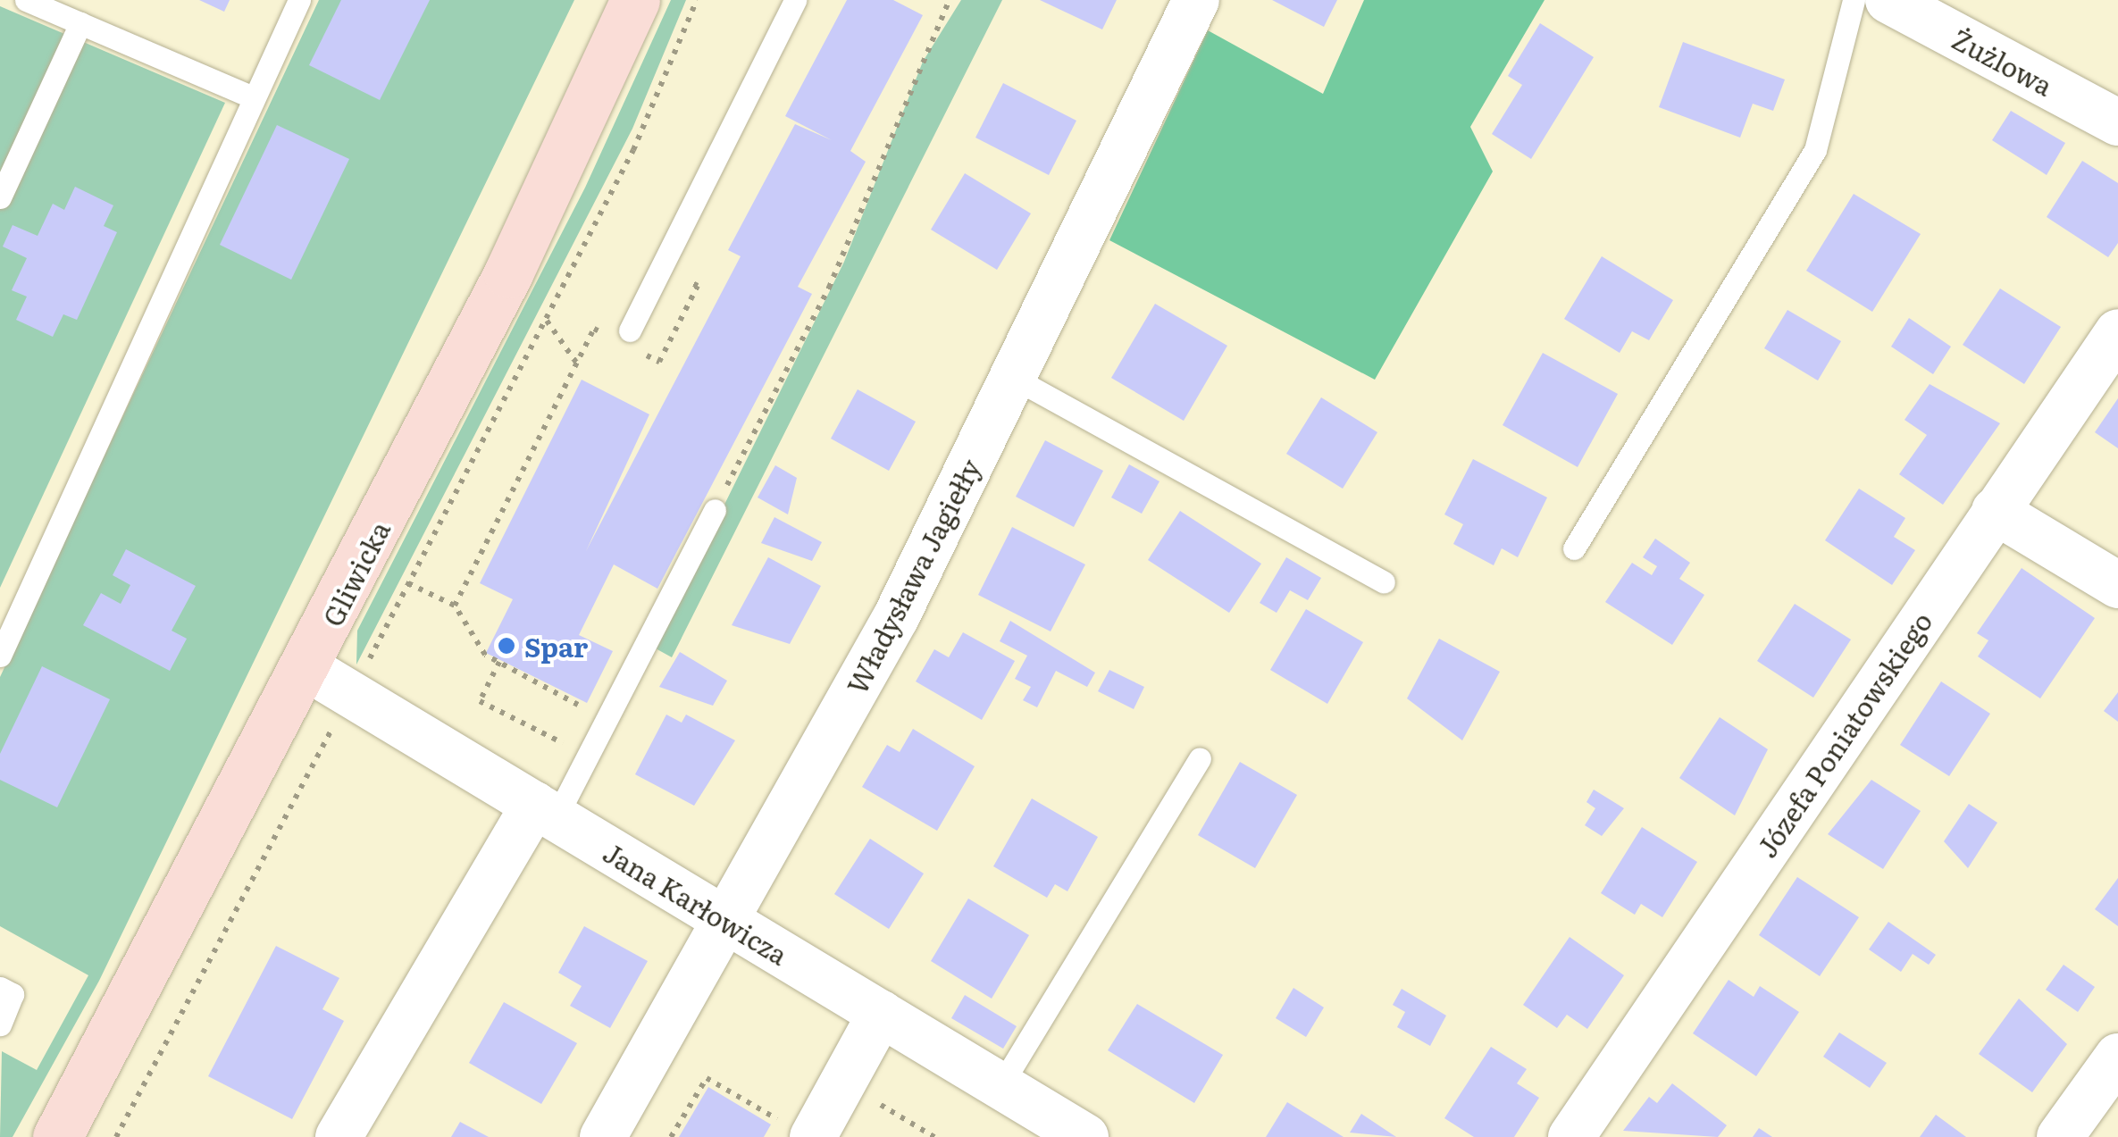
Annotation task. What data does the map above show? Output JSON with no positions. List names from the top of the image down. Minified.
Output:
{"streets":{"main road":["Gliwicka"],"street":["Żużlowa","Władysława Jagiełły","Józefa Poniatowskiego","Jana Karłowicza"]},"crossings":[["Gliwicka","Jana Karłowicza"],["Władysława Jagiełły","Jana Karłowicza"]],"places":["Spar"]}
